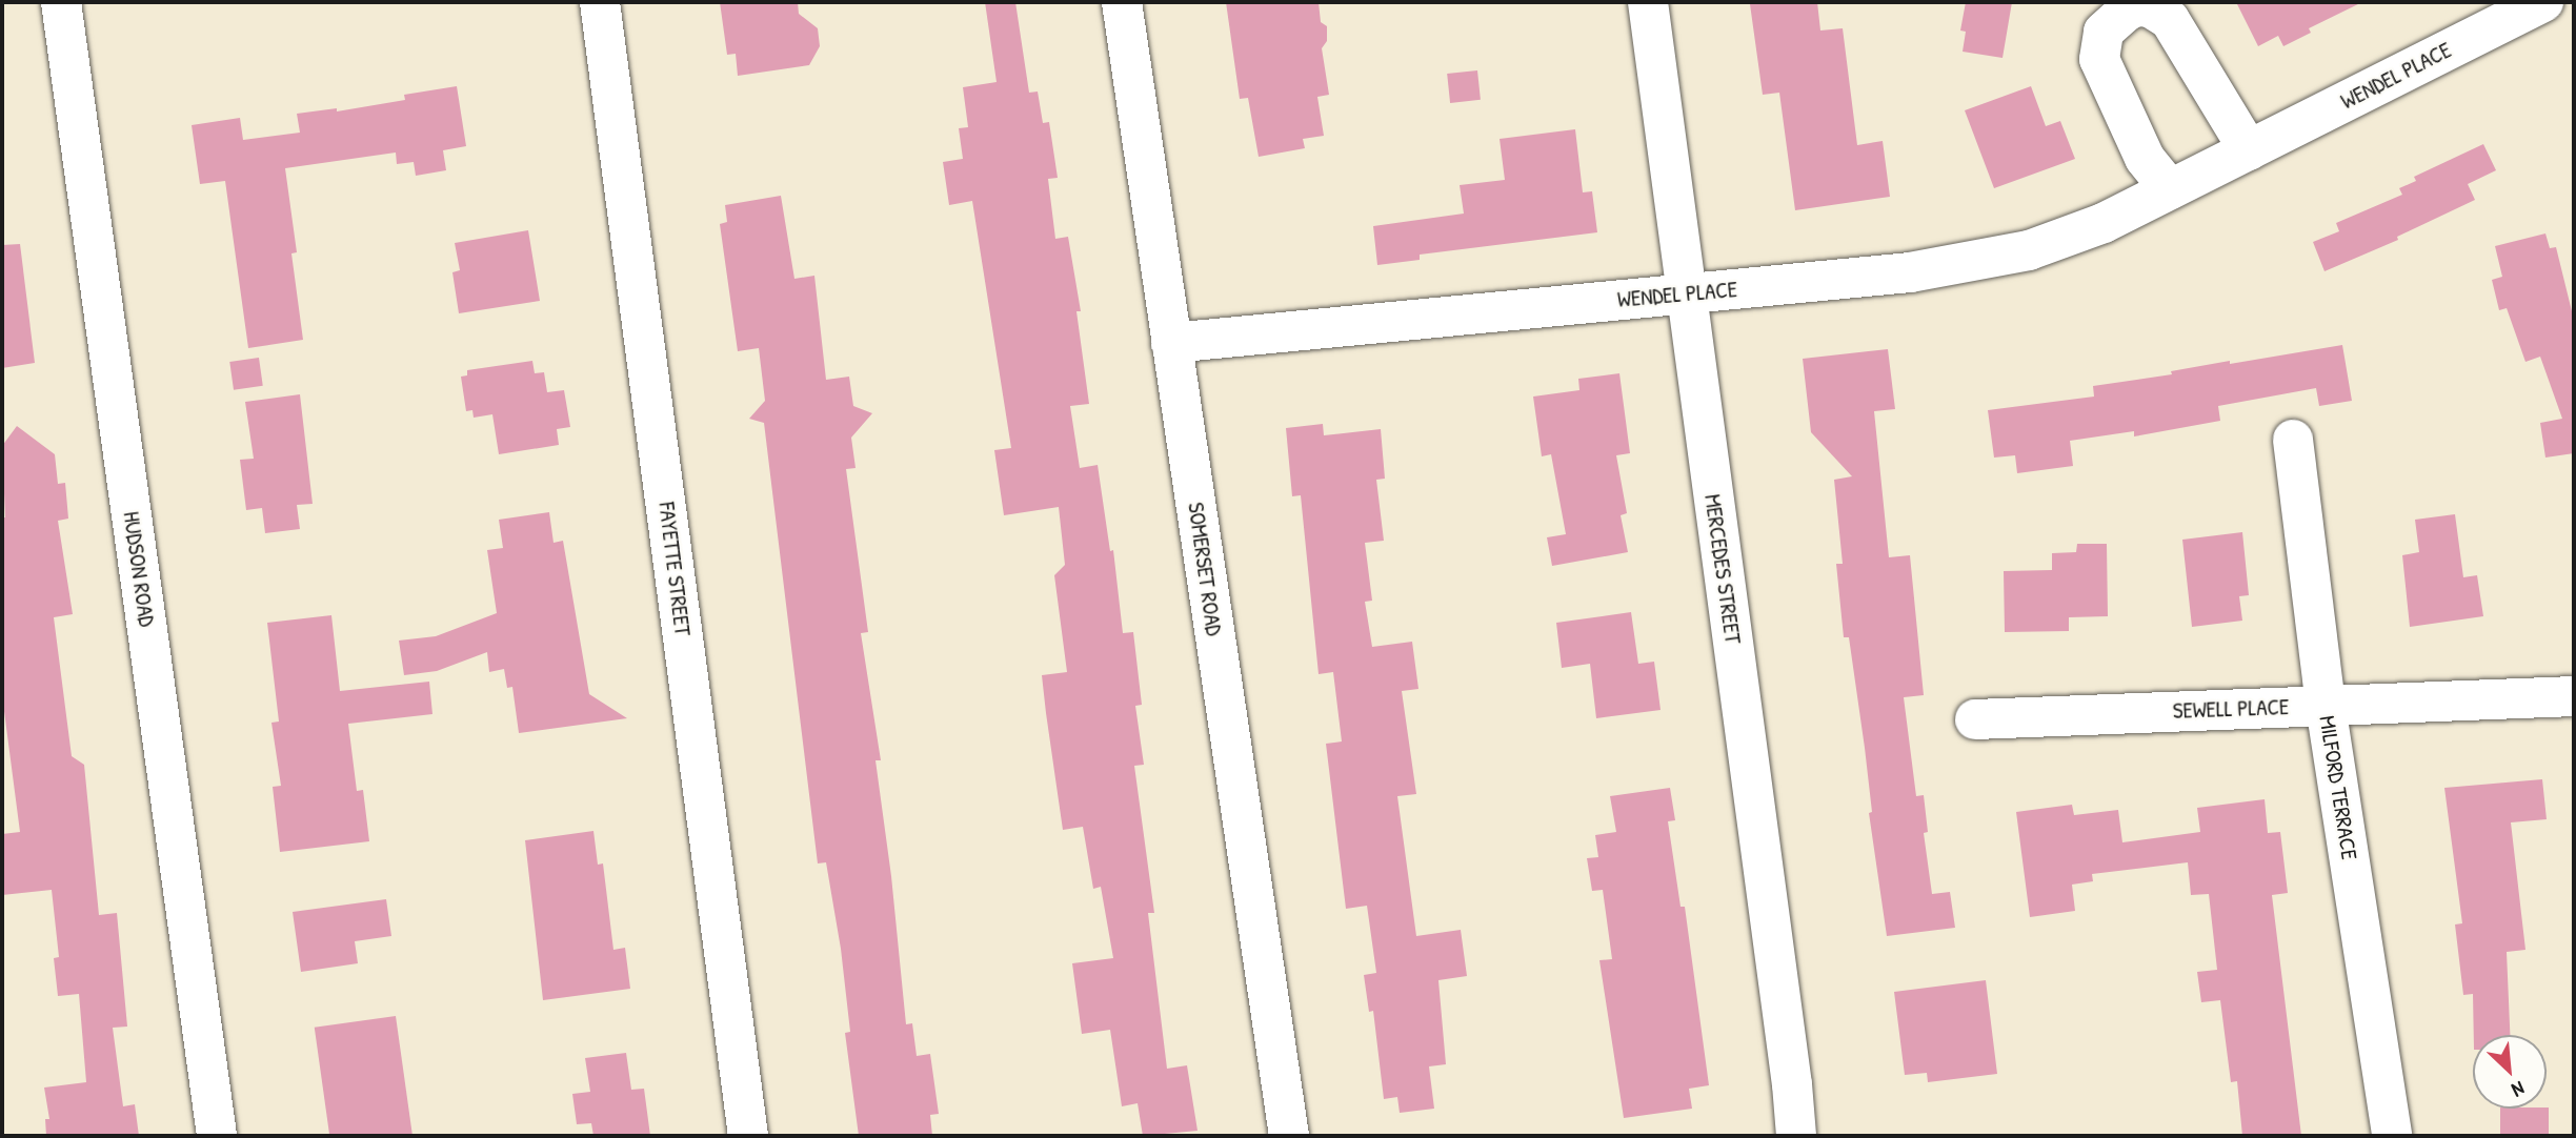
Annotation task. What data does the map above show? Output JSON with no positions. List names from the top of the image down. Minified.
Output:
{"streets":{"street":["WENDEL PLACE","HUDSON ROAD","FAYETTE STREET","SOMERSET ROAD","MERCEDES STREET","SEWELL PLACE","MILFORD TERRACE"]},"crossings":[["WENDEL PLACE","SOMERSET ROAD"],["WENDEL PLACE","MERCEDES STREET"],["SEWELL PLACE","MILFORD TERRACE"]],"north":"bottom right"}
